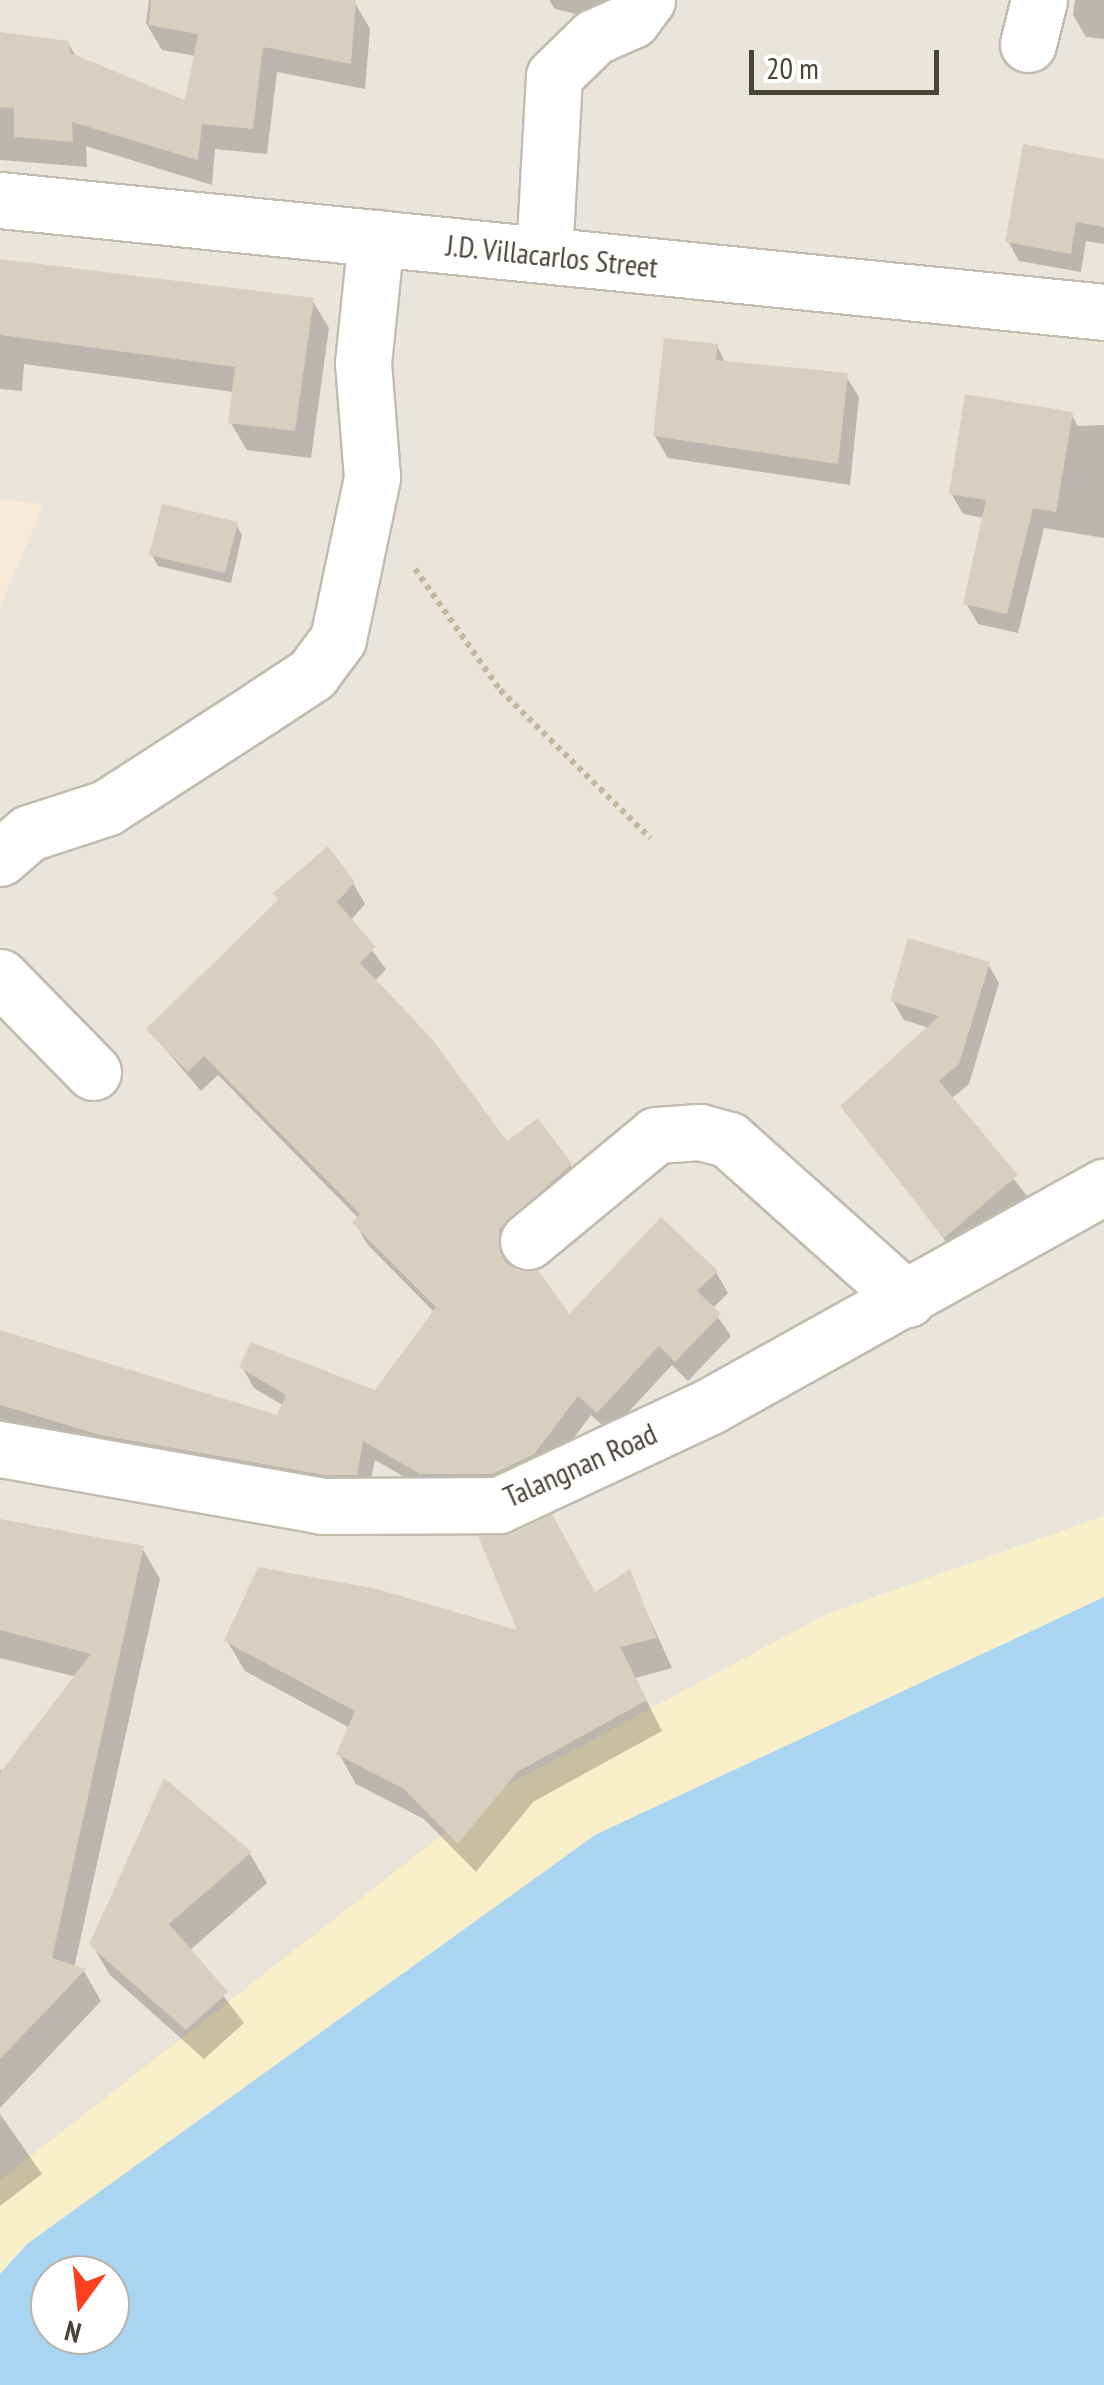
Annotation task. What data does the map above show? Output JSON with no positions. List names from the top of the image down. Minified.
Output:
{"streets":{"street":["J.D. Villacarlos Street","Talangnan Road"]},"scale_bar":"20 m","north":"bottom"}
